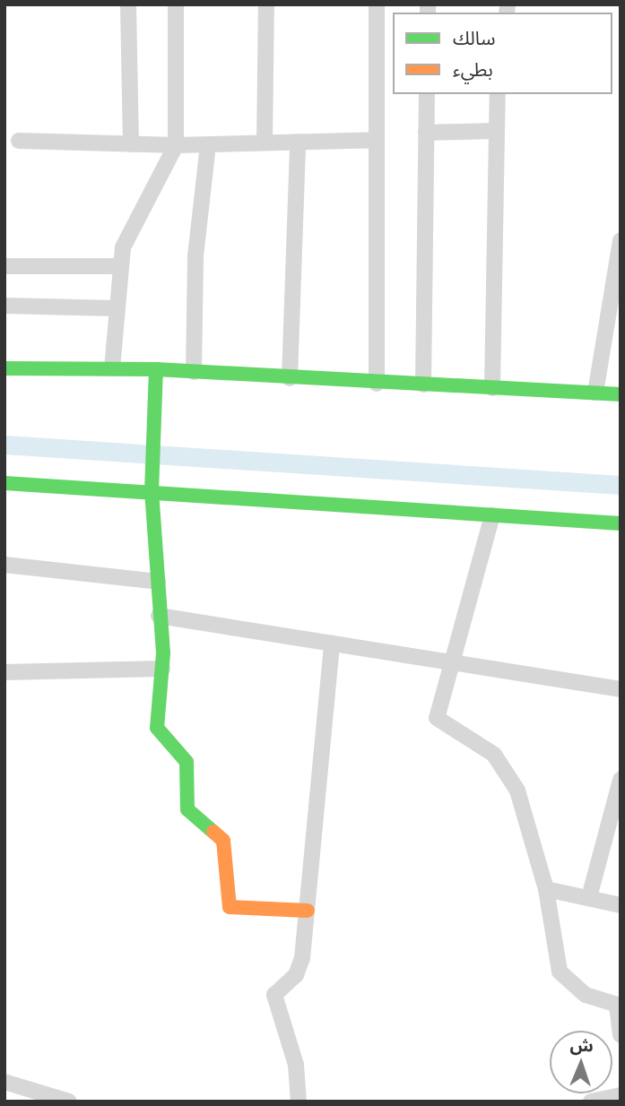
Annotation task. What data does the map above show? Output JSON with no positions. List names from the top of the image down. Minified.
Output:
{"legend":["سالك","بطيء"],"north":"top"}
